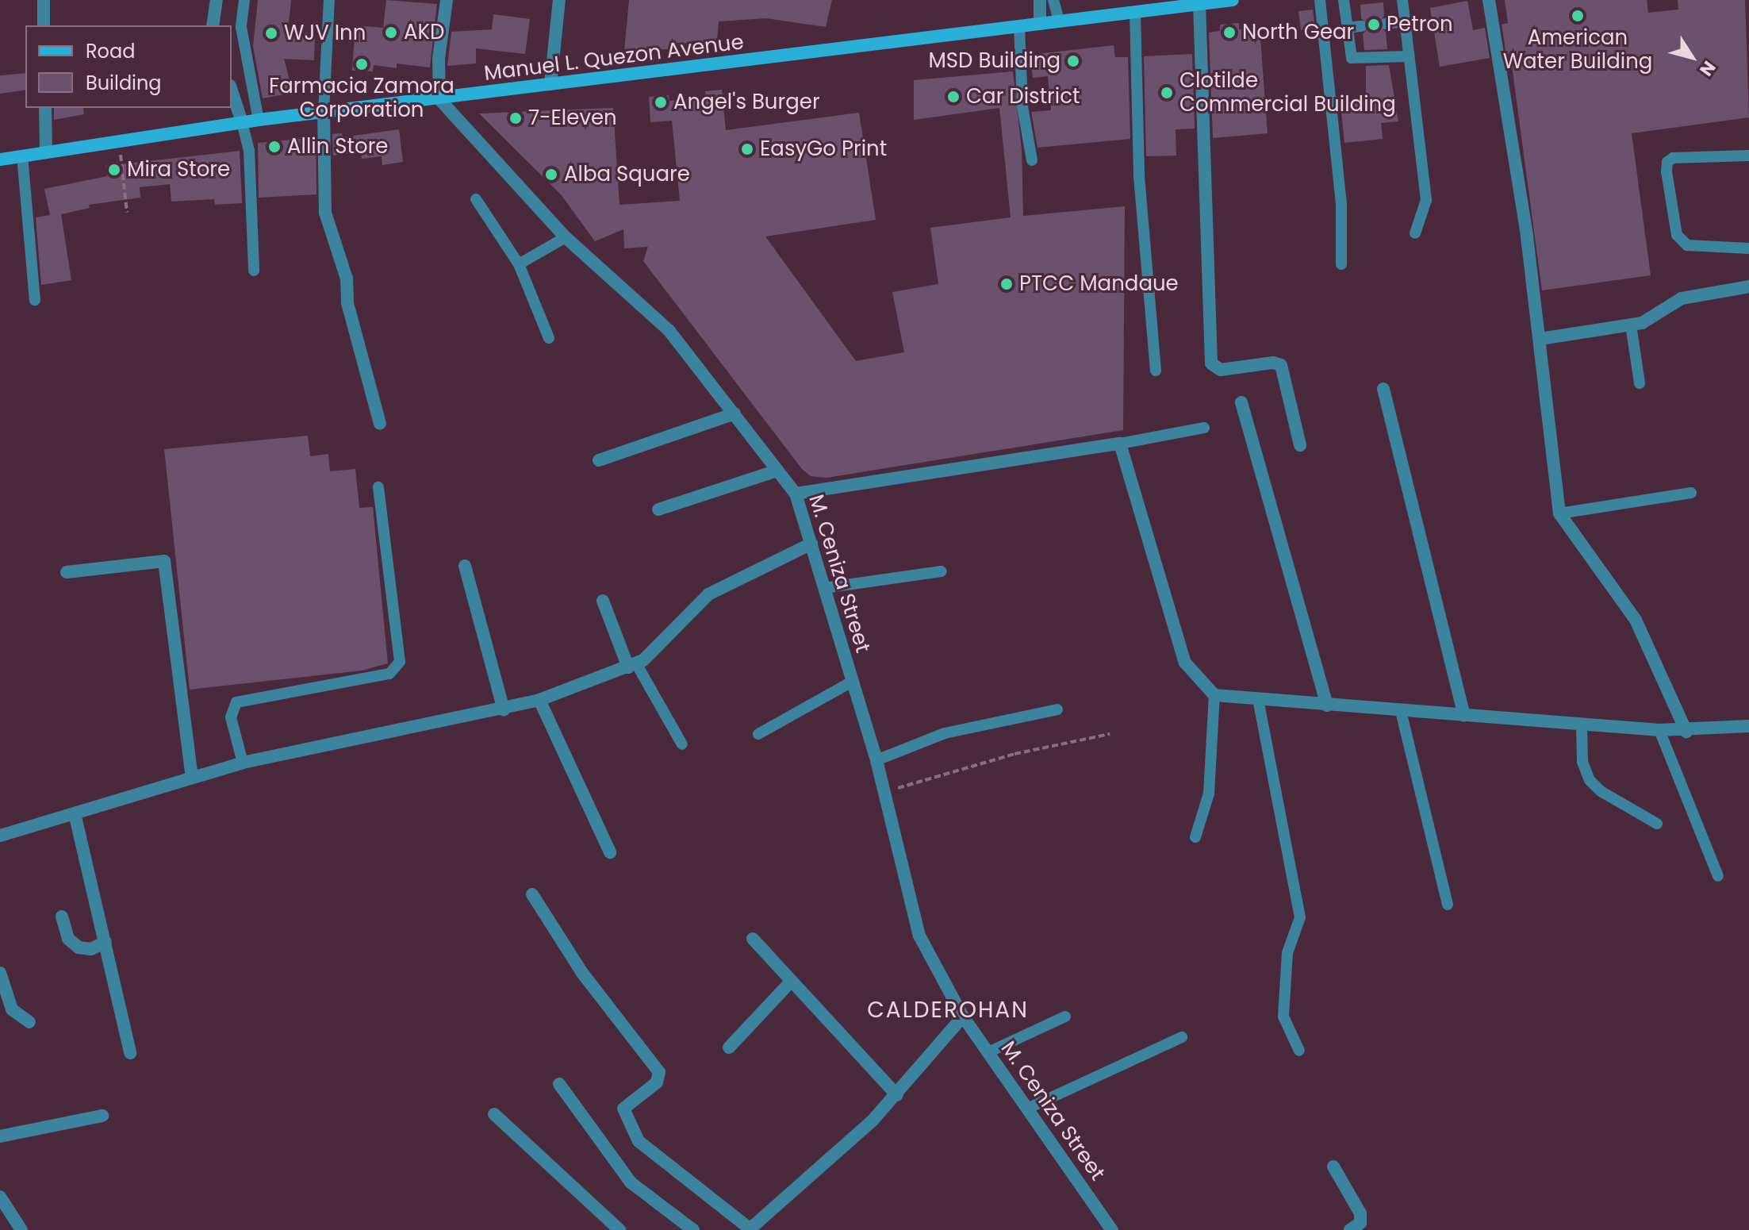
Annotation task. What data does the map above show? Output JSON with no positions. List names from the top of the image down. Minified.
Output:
{"streets":{"main road":["Manuel L. Quezon Avenue"],"street":["M. Ceniza Street"]},"crossings":[["Manuel L. Quezon Avenue","M. Ceniza Street"]],"districts":["CALDEROHAN"],"places":["American Water Building","Petron","AKD","North Gear","WJV Inn","MSD Building","Farmacia Zamora Corporation","Clotilde Commercial Building","Car District","Angel's Burger","7-Eleven","Allin Store","EasyGo Print","Mira Store","Alba Square","PTCC Mandaue"],"legend":["Road","Building"],"north":"bottom right"}
